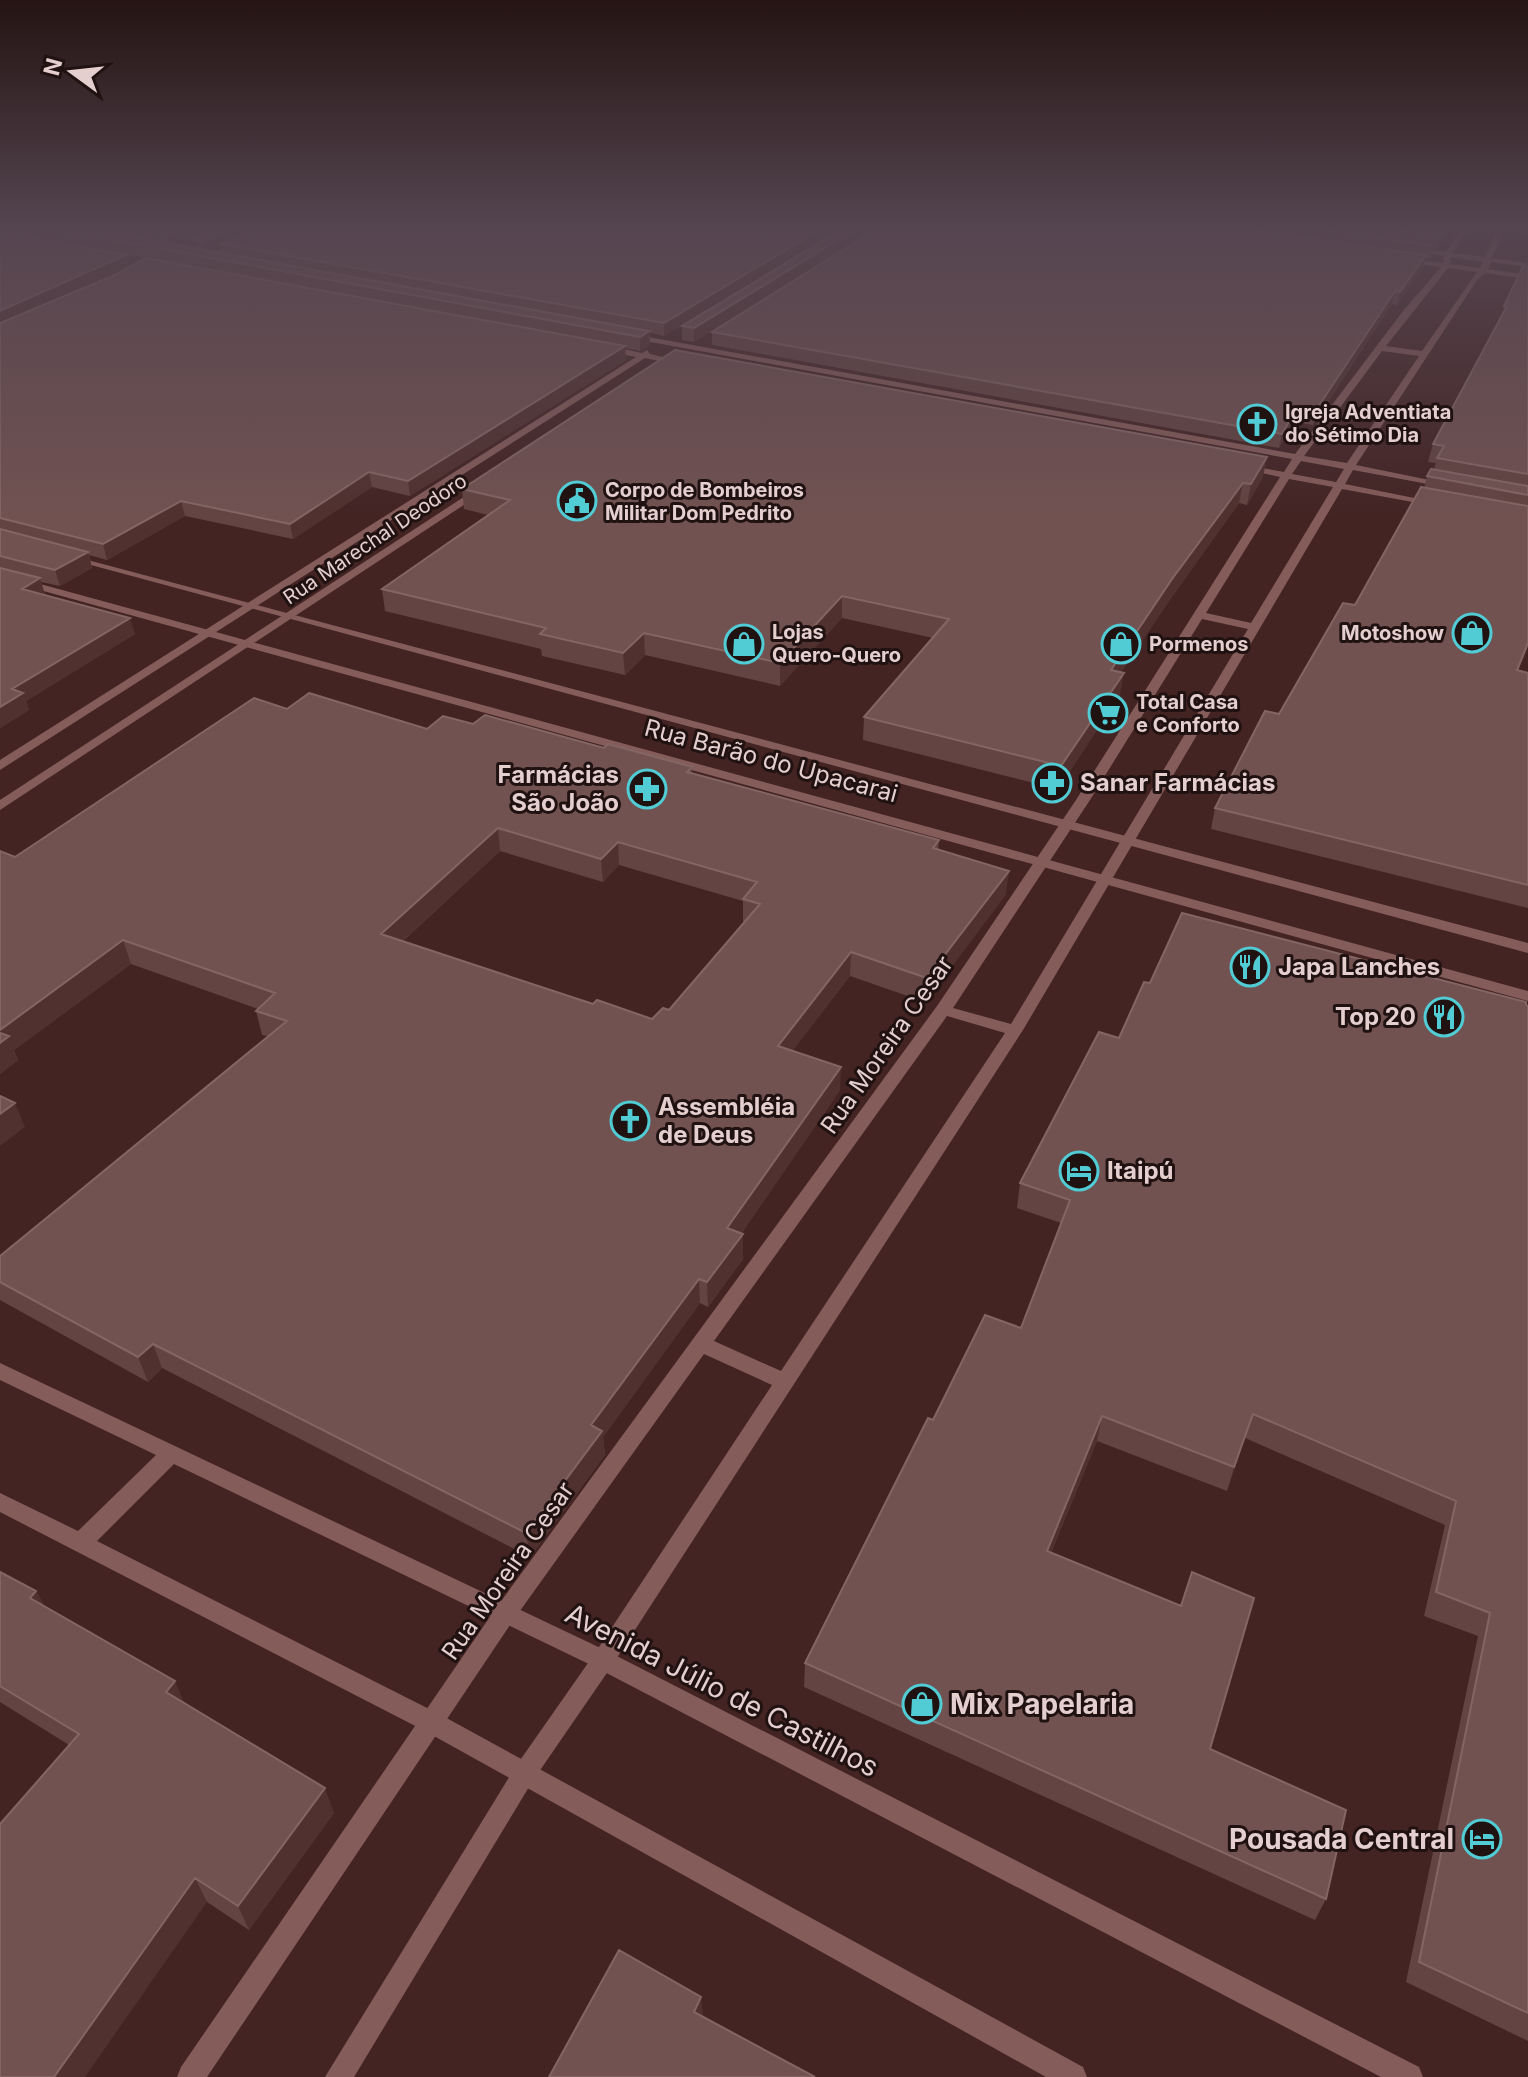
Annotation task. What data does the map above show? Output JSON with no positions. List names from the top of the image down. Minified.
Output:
{"streets":{"street":["Rua Marechal Deodoro","Rua Barão do Upacarai","Rua Moreira Cesar","Avenida Júlio de Castilhos"]},"crossings":[["Rua Marechal Deodoro","Rua Barão do Upacarai"],["Rua Barão do Upacarai","Rua Moreira Cesar"],["Rua Moreira Cesar","Avenida Júlio de Castilhos"]],"places":{"church":["Igreja Adventiata do Sétimo Dia","Assembléia de Deus"],"public building":["Corpo de Bombeiros Militar Dom Pedrito"],"shop":["Motoshow","Lojas Quero-Quero","Pormenos","Mix Papelaria"],"supermarket":["Total Casa e Conforto"],"pharmacy":["Sanar Farmácias","Farmácias São João"],"restaurant":["Japa Lanches","Top 20"],"hotel":["Itaipú","Pousada Central"]},"north":"left"}
